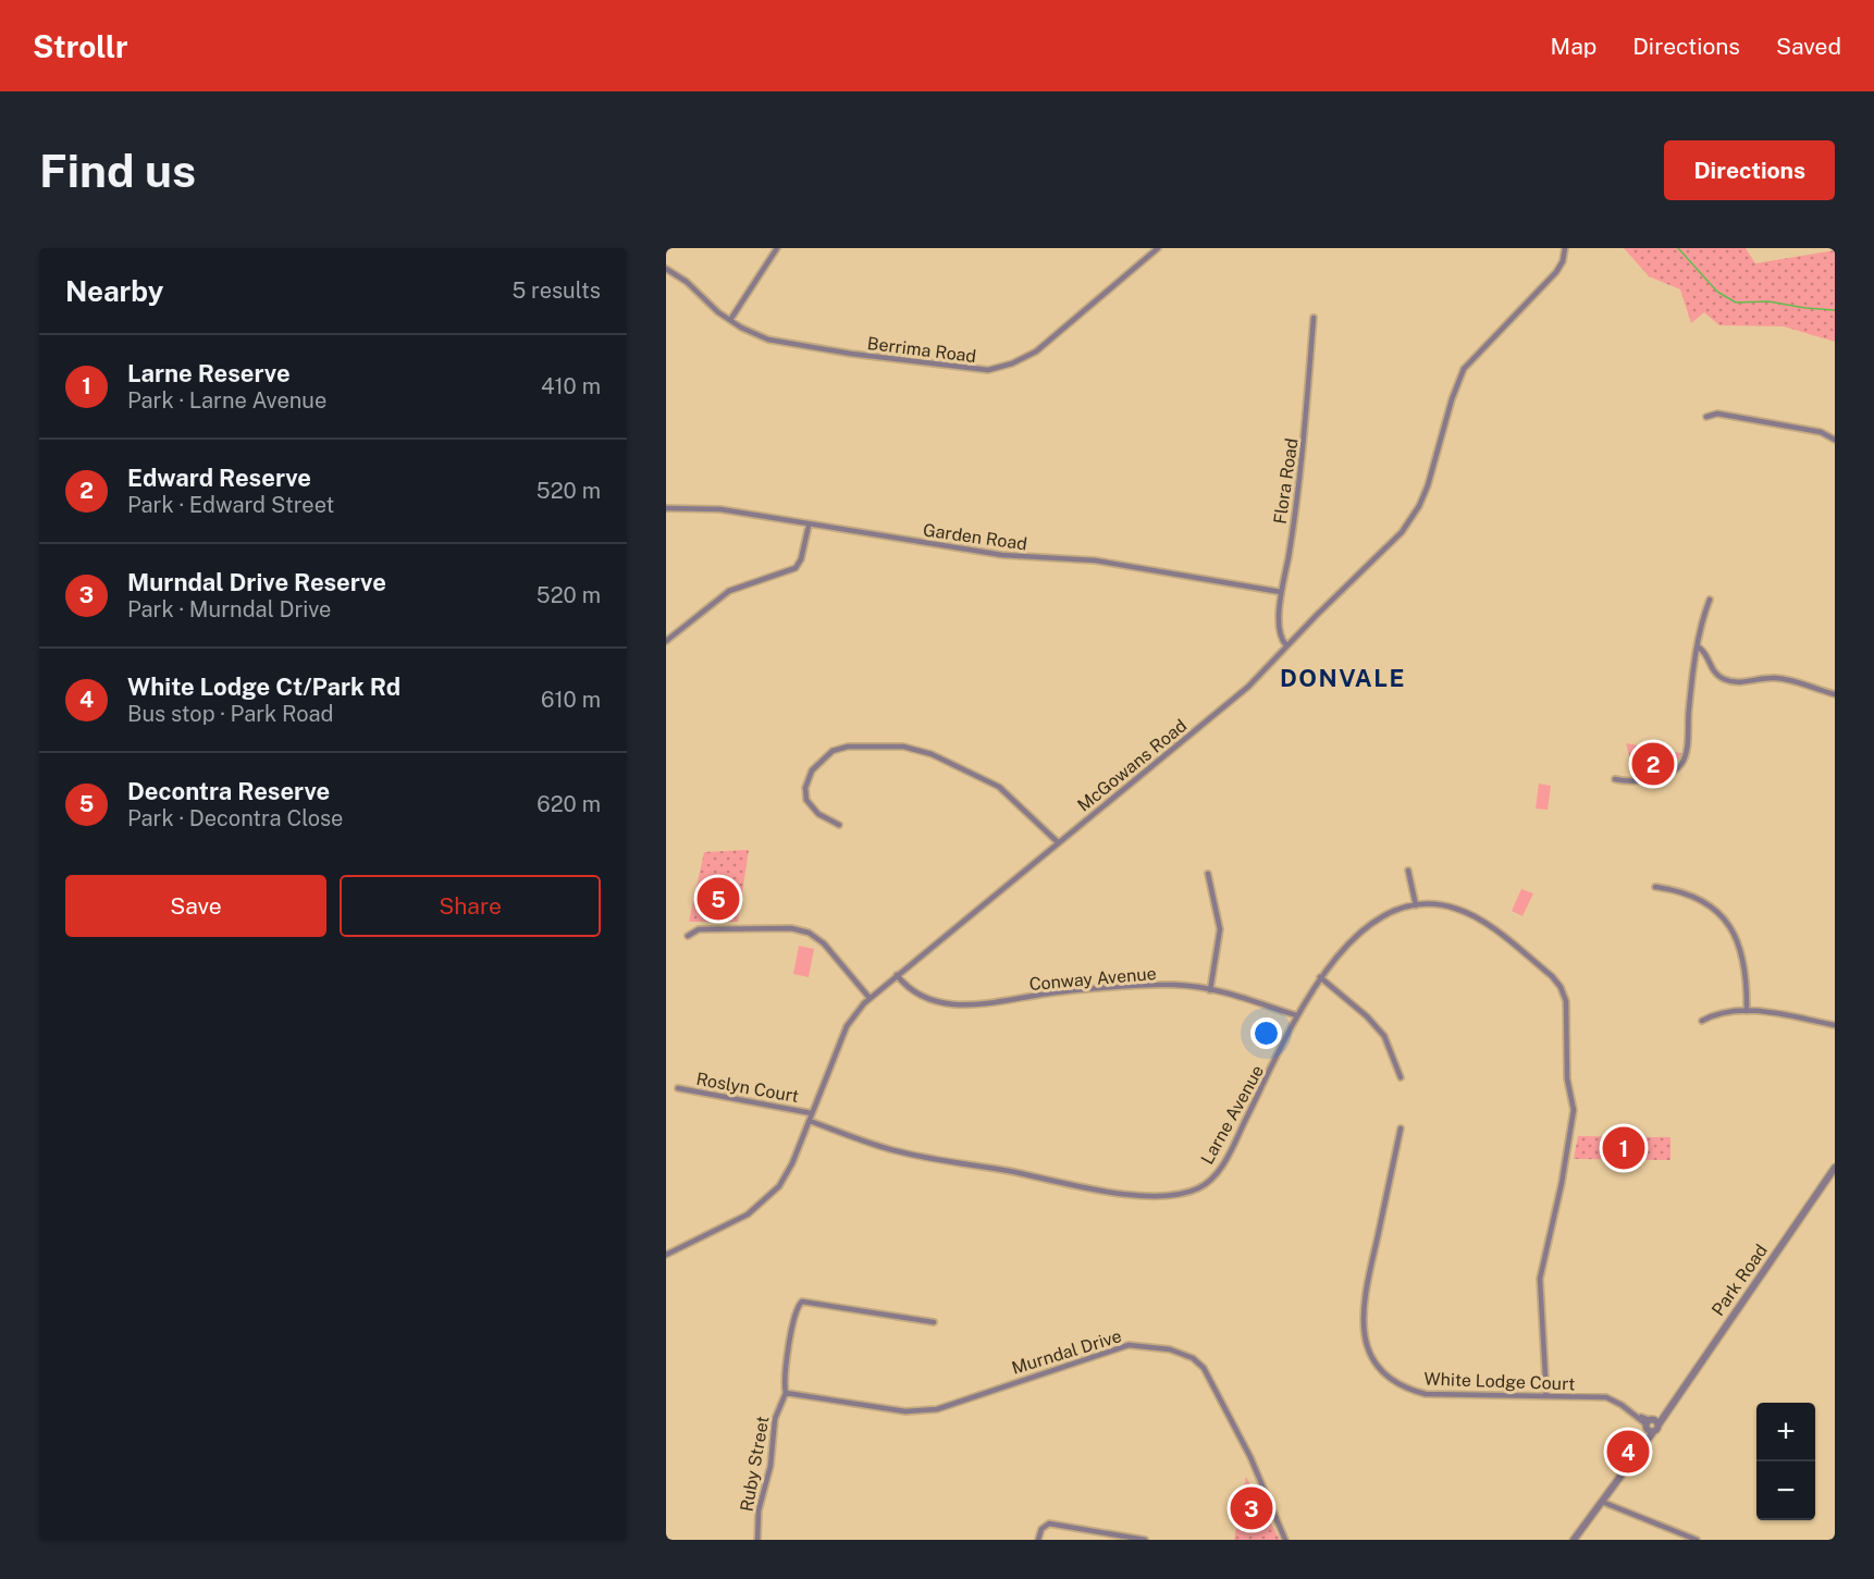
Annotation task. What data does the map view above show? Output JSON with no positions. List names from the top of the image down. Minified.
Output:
{"streets":{"street":["Berrima Road","Flora Road","Garden Road","McGowans Road","Conway Avenue","Roslyn Court","Larne Avenue","Park Road","Murndal Drive","White Lodge Court","Ruby Street"]},"crossings":[["Flora Road","Garden Road"],["Flora Road","McGowans Road"],["McGowans Road","Conway Avenue"],["McGowans Road","Roslyn Court"],["McGowans Road","Larne Avenue"],["Conway Avenue","Larne Avenue"],["Larne Avenue","White Lodge Court"],["Park Road","White Lodge Court"],["Murndal Drive","Ruby Street"]],"districts":["DONVALE"],"page":{"header":"Strollr","nav":["Map","Directions","Saved"],"buttons":["Directions",["Save","Share"]],"title":"Find us","heading":["Nearby","5 results"],"list":[{"mark":"1","name":"Larne Reserve","note":"Park · Larne Avenue","value":"410 m"},{"mark":"2","name":"Edward Reserve","note":"Park · Edward Street","value":"520 m"},{"mark":"3","name":"Murndal Drive Reserve","note":"Park · Murndal Drive","value":"520 m"},{"mark":"4","name":"White Lodge Ct/Park Rd","note":"Bus stop · Park Road","value":"610 m"},{"mark":"5","name":"Decontra Reserve","note":"Park · Decontra Close","value":"620 m"}],"pins":["2","5","1","4","3"],"map_buttons":["+","−"]}}
